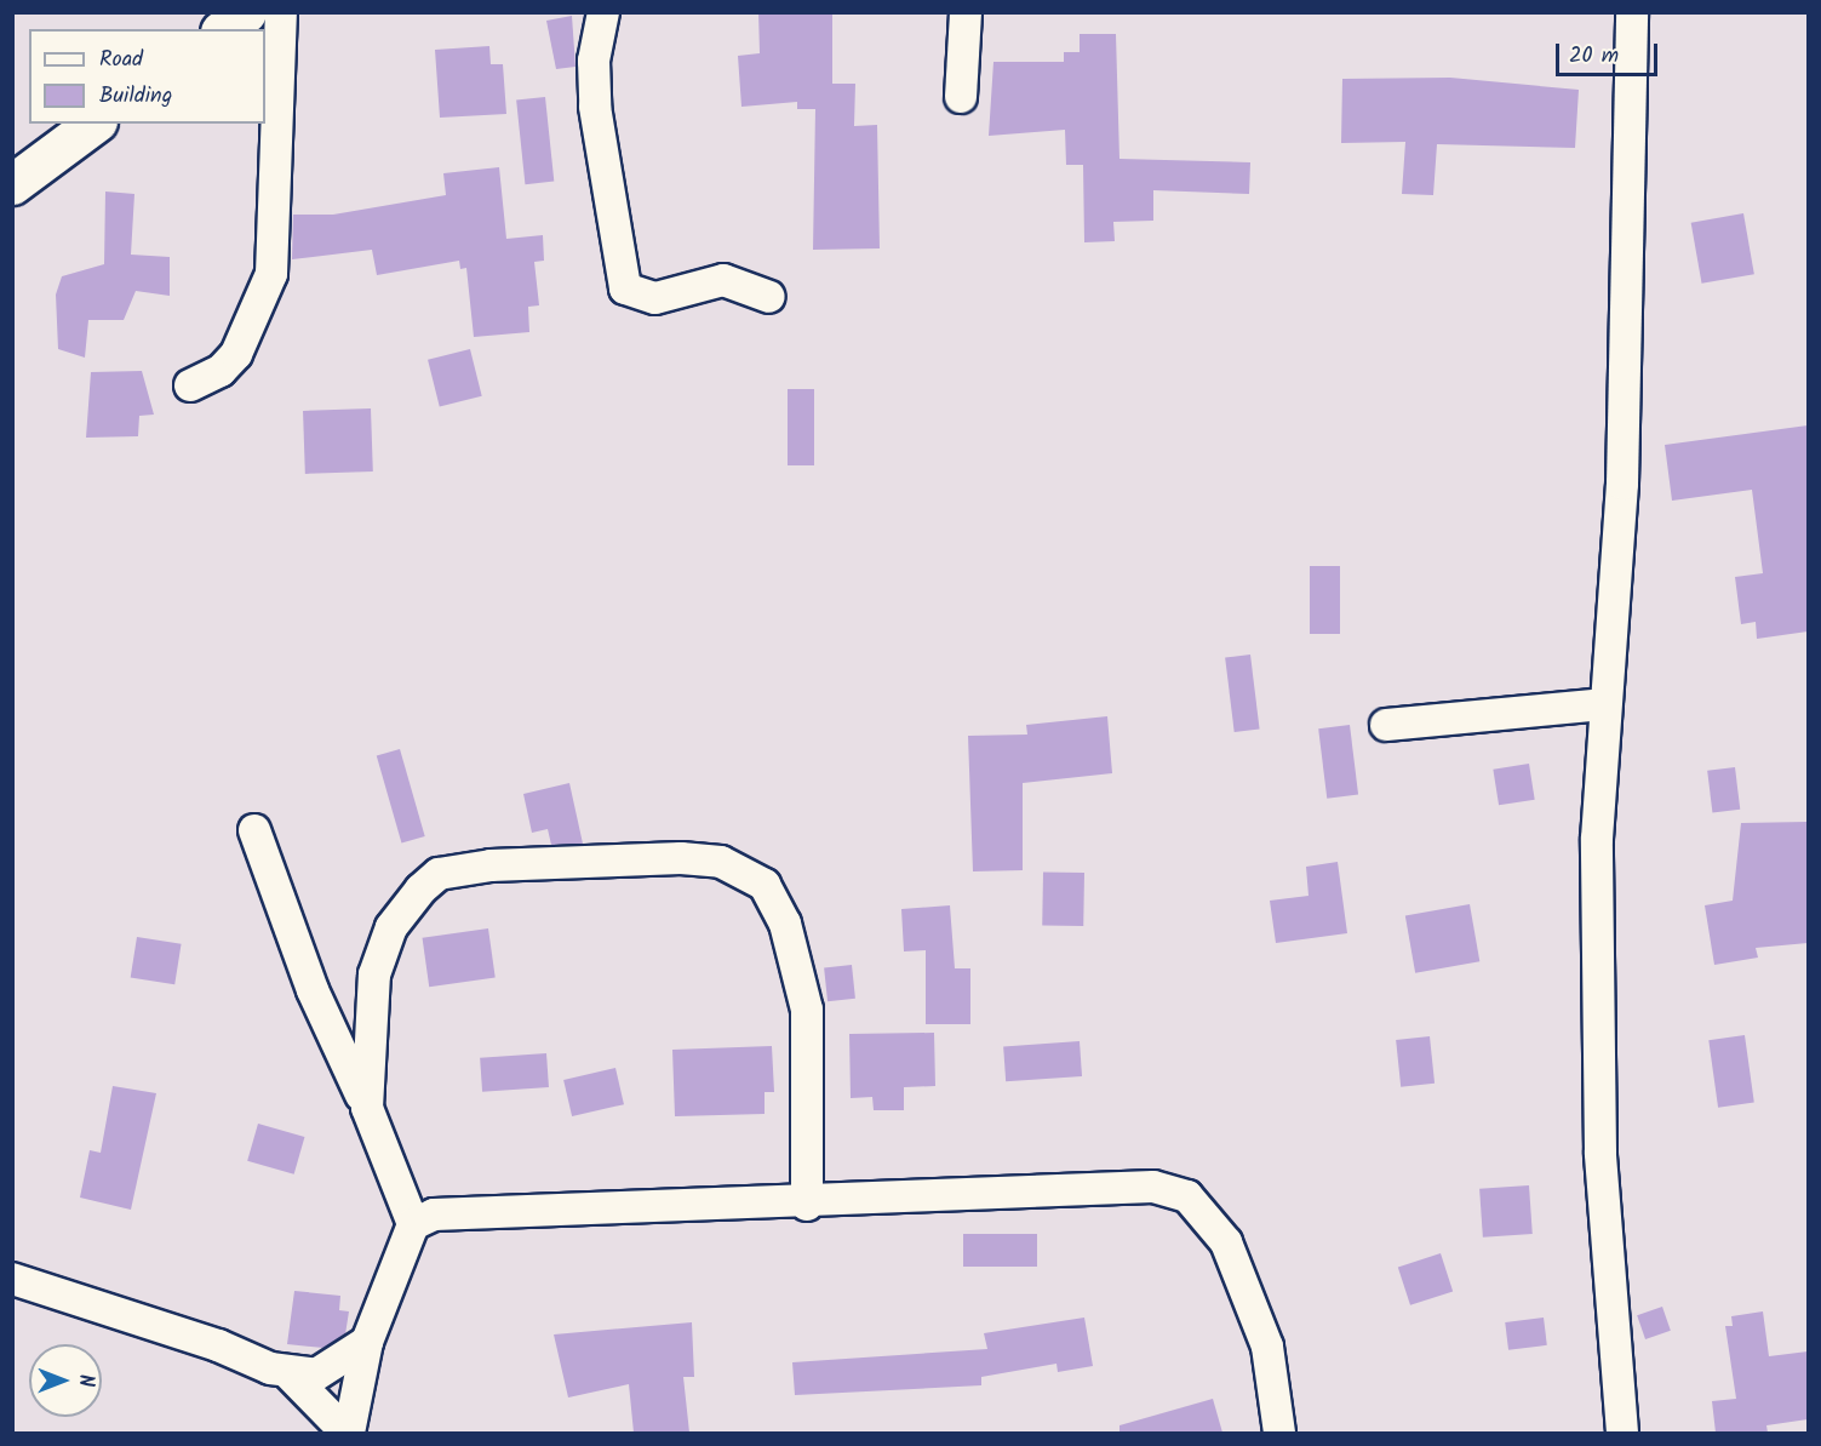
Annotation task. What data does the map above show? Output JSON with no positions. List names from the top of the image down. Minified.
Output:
{"legend":["Road","Building"],"scale_bar":"20 m","north":"right"}
